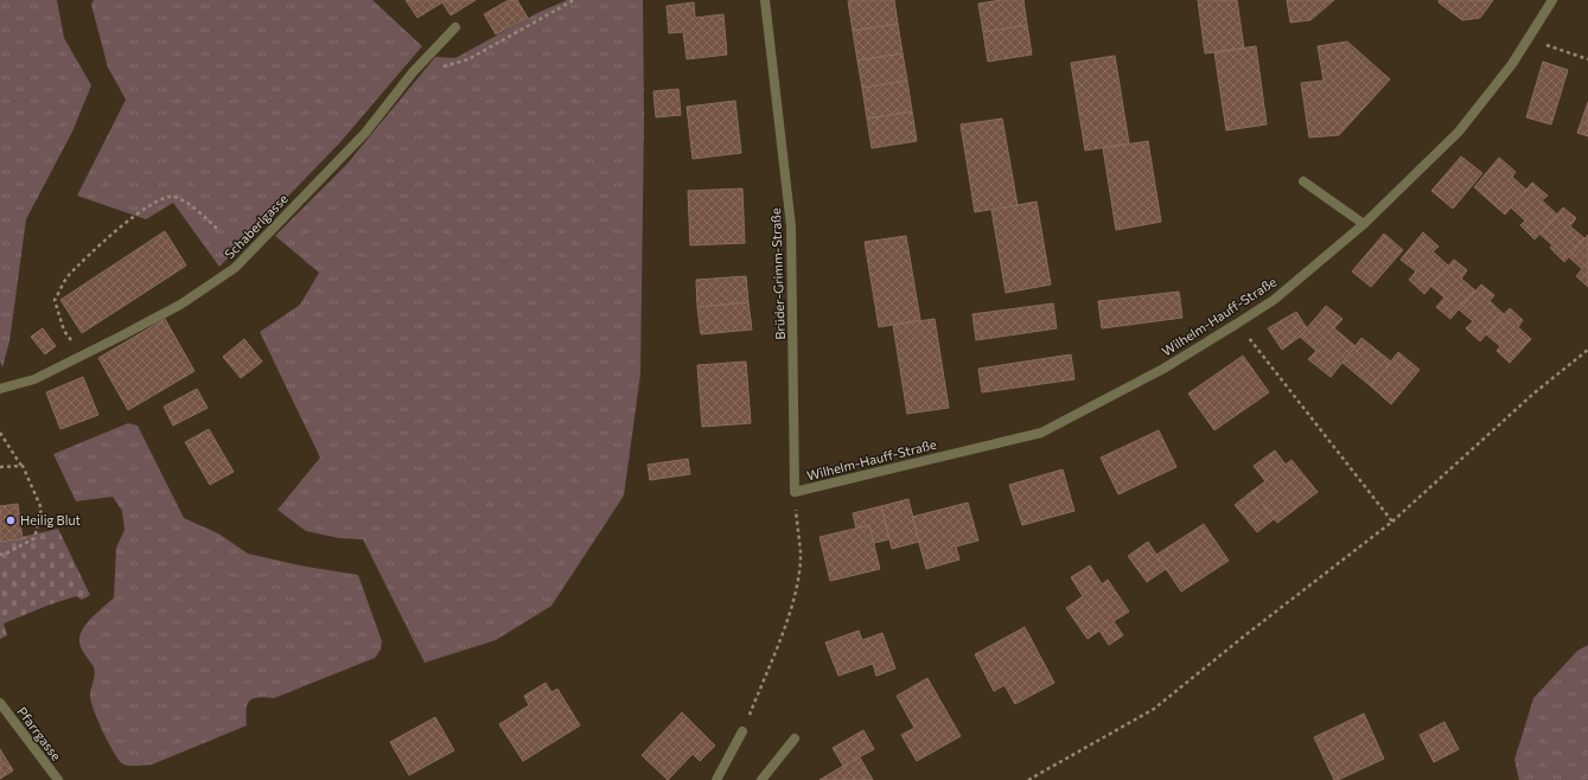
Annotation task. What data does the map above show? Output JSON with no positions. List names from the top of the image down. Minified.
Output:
{"streets":{"street":["Schaberlgasse","Brüder-Grimm-Straße","Wilhelm-Hauff-Straße","Pfarrgasse"]},"crossings":[["Brüder-Grimm-Straße","Wilhelm-Hauff-Straße"]],"places":["Heilig Blut"]}
